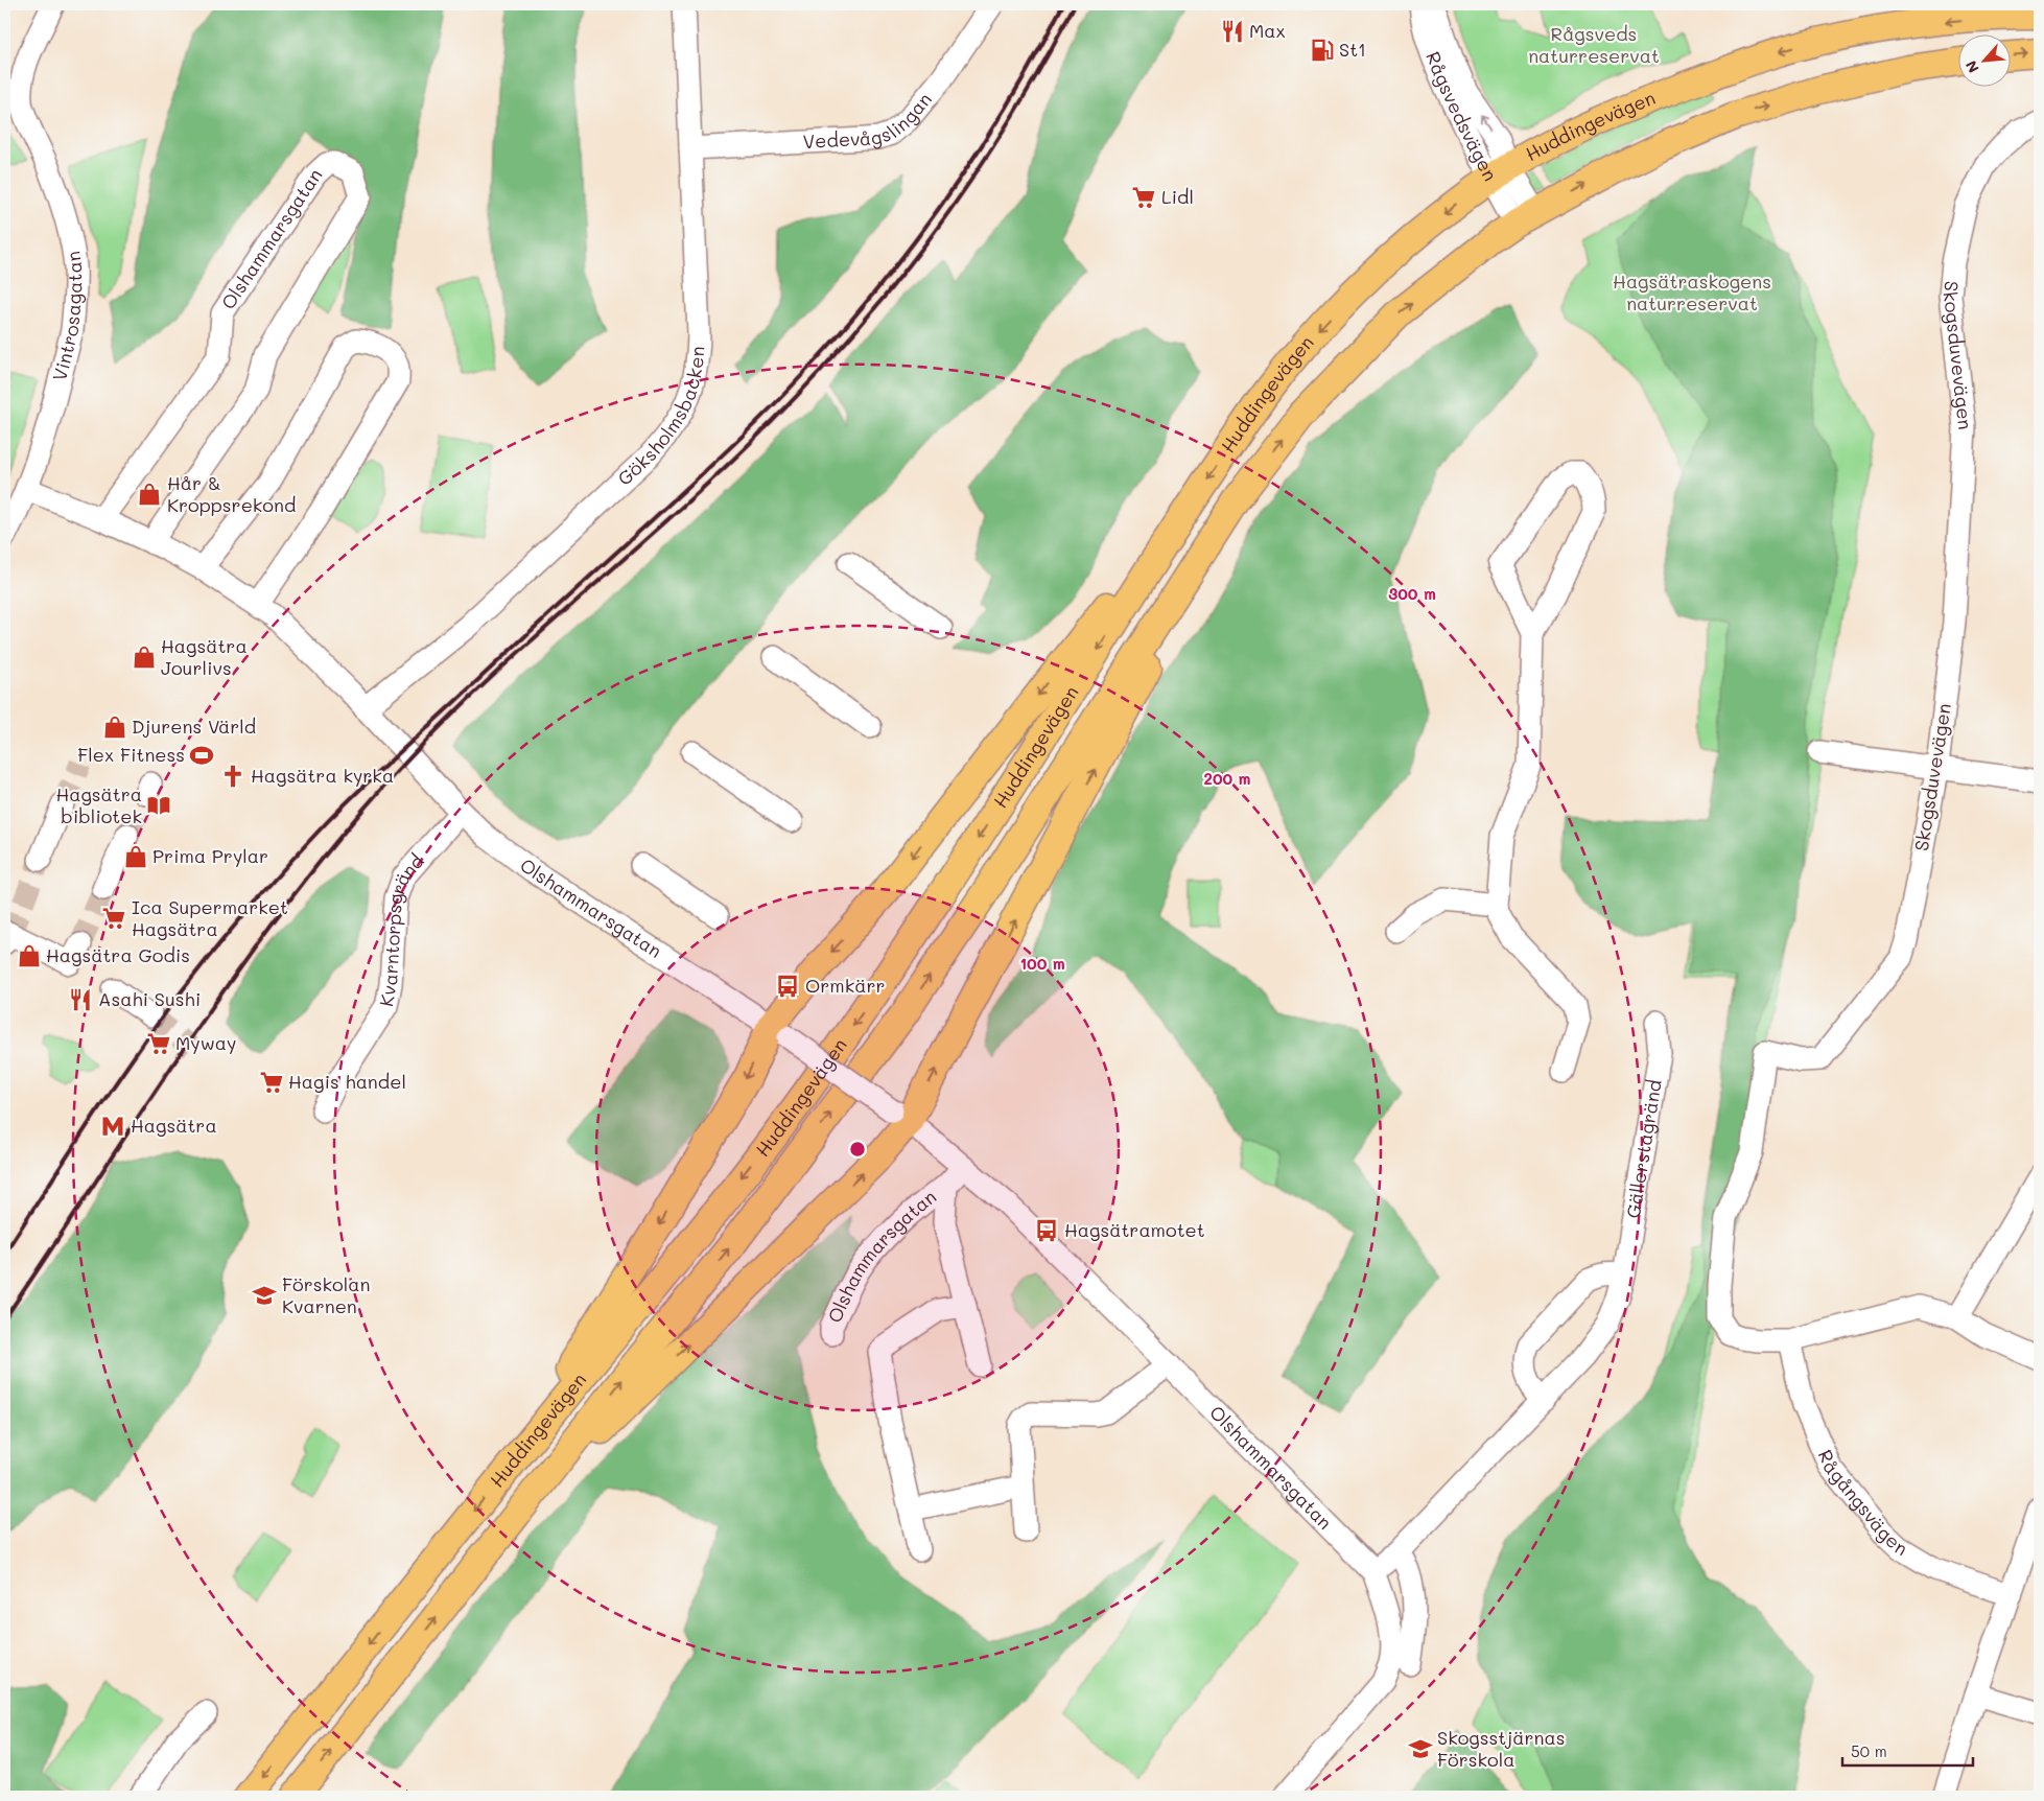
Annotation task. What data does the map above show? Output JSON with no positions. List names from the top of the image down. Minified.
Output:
{"streets":{"main road":["Huddingevägen"],"street":["Vedevågslingan","Rågsvedsvägen","Olshammarsgatan","Vintrosagatan","Skogsduvevägen","Göksholmsbacken","Kvarntorpsgränd","Gällerstagränd","Rågångsvägen"]},"crossings":[["Vedevågslingan","Göksholmsbacken"],["Rågsvedsvägen","Huddingevägen"],["Olshammarsgatan","Vintrosagatan"],["Olshammarsgatan","Göksholmsbacken"],["Olshammarsgatan","Kvarntorpsgränd"],["Olshammarsgatan","Gällerstagränd"],["Skogsduvevägen","Rågångsvägen"]],"parks":["Rågsveds naturreservat","Hagsätraskogens naturreservat"],"places":{"restaurant":["Max","Asahi Sushi"],"fuel station":["St1"],"supermarket":["Lidl","Ica Supermarket Hagsätra","Myway","Hagis handel"],"shop":["Hår & Kroppsrekond","Hagsätra Jourlivs","Djurens Värld","Prima Prylar","Hagsätra Godis"],"sports":["Flex Fitness"],"church":["Hagsätra kyrka"],"library":["Hagsätra bibliotek"],"bus stop":["Ormkärr","Hagsätramotet"],"metro station":["Hagsätra"],"school or university":["Förskolan Kvarnen","Skogsstjärnas Förskola"]},"scale_bar":"50 m","north":"bottom left","rings":["300 m","200 m","100 m"]}
